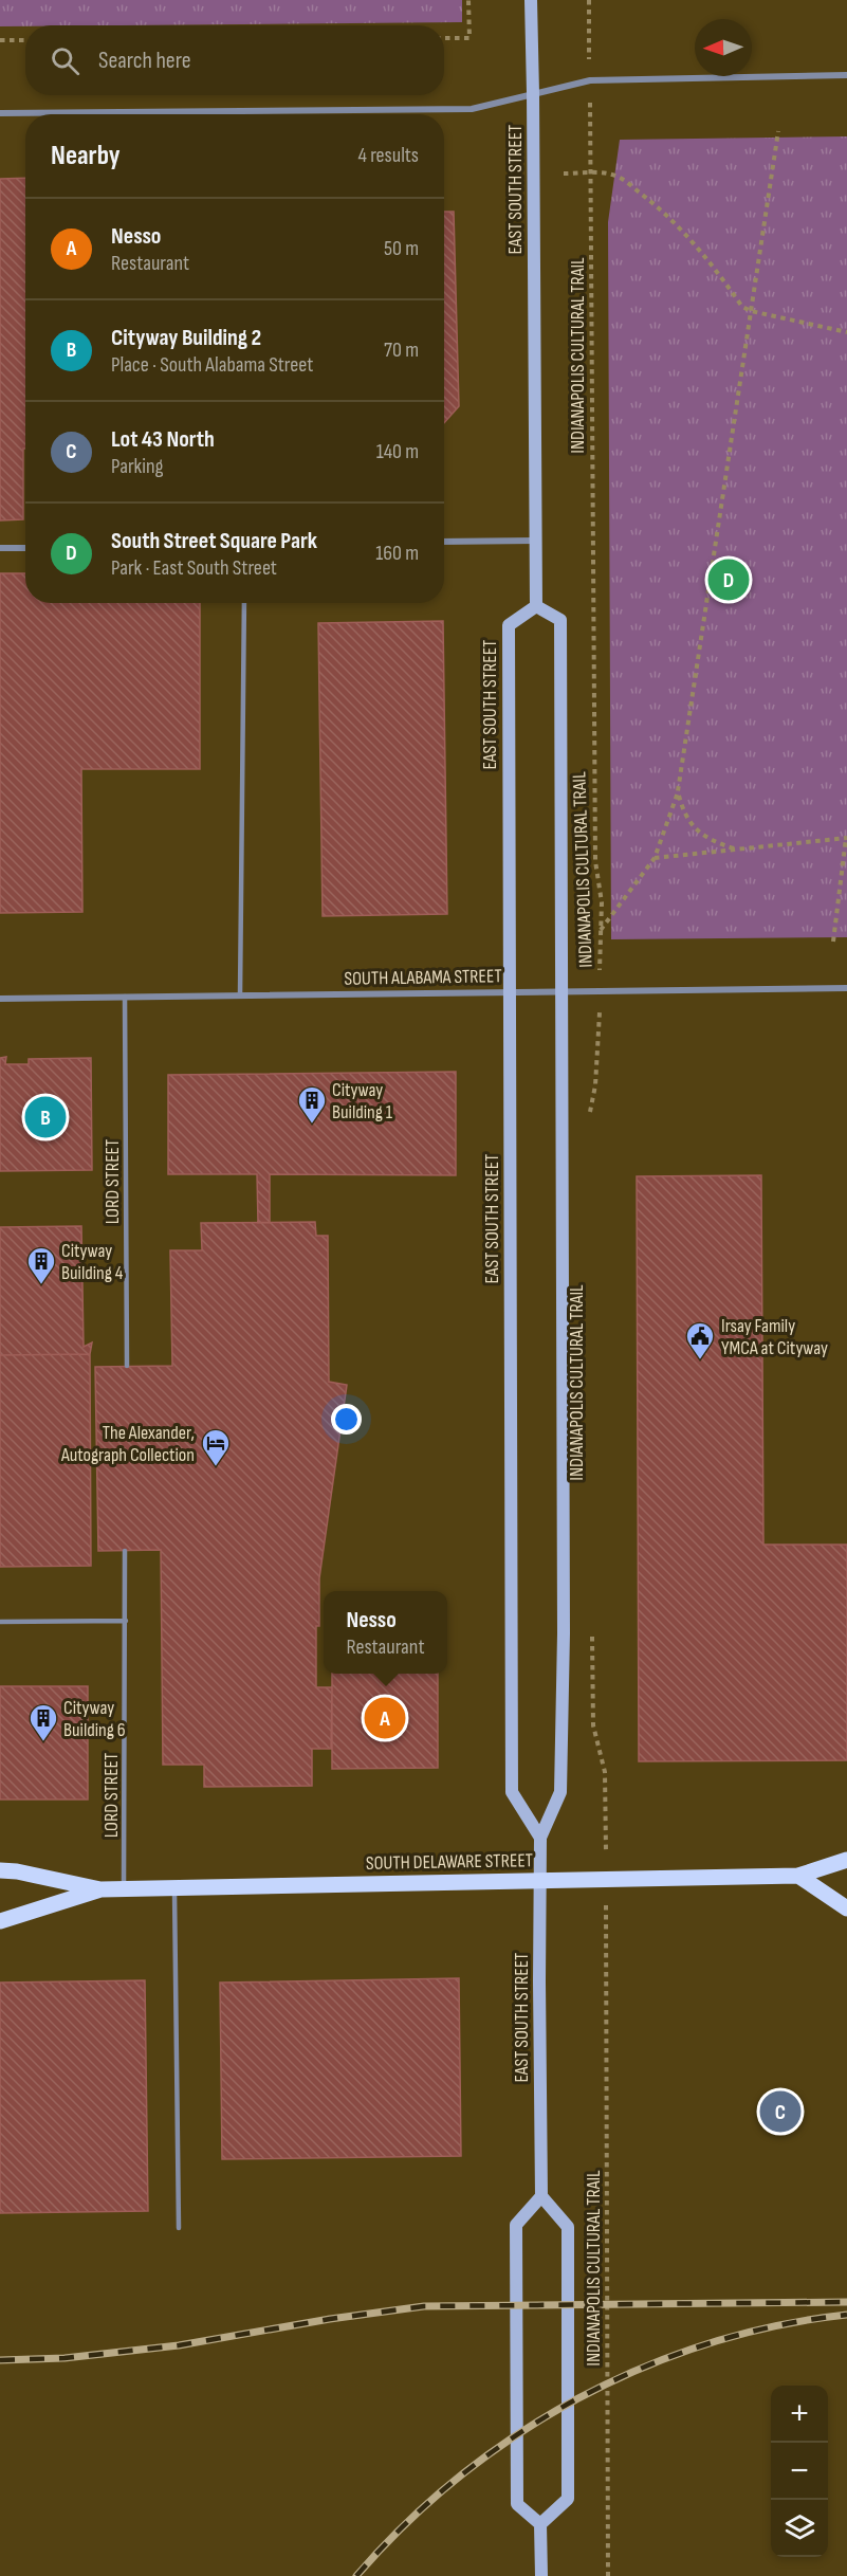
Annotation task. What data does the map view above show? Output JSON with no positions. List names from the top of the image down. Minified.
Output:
{"streets":{"main road":["EAST SOUTH STREET","SOUTH DELAWARE STREET"],"street":["SOUTH ALABAMA STREET"],"lane":["LORD STREET"],"path":["INDIANAPOLIS CULTURAL TRAIL"]},"crossings":[["EAST SOUTH STREET","SOUTH ALABAMA STREET"],["EAST SOUTH STREET","SOUTH DELAWARE STREET"],["INDIANAPOLIS CULTURAL TRAIL","SOUTH ALABAMA STREET"],["SOUTH ALABAMA STREET","LORD STREET"],["LORD STREET","SOUTH DELAWARE STREET"]],"places":{"building":["Cityway Building 1","Cityway Building 4","Cityway Building 6"],"public building":["Irsay Family YMCA at Cityway"],"hotel":["The Alexander, Autograph Collection"]},"north":"left","page":{"search":"Search here","heading":["Nearby","4 results"],"list":[{"mark":"A","name":"Nesso","note":"Restaurant","value":"50 m"},{"mark":"B","name":"Cityway Building 2","note":"Place · South Alabama Street","value":"70 m"},{"mark":"C","name":"Lot 43 North","note":"Parking","value":"140 m"},{"mark":"D","name":"South Street Square Park","note":"Park · East South Street","value":"160 m"}],"pins":["D","B","A","C"],"popup":["Nesso","Restaurant"],"map_buttons":["+","−"]}}
